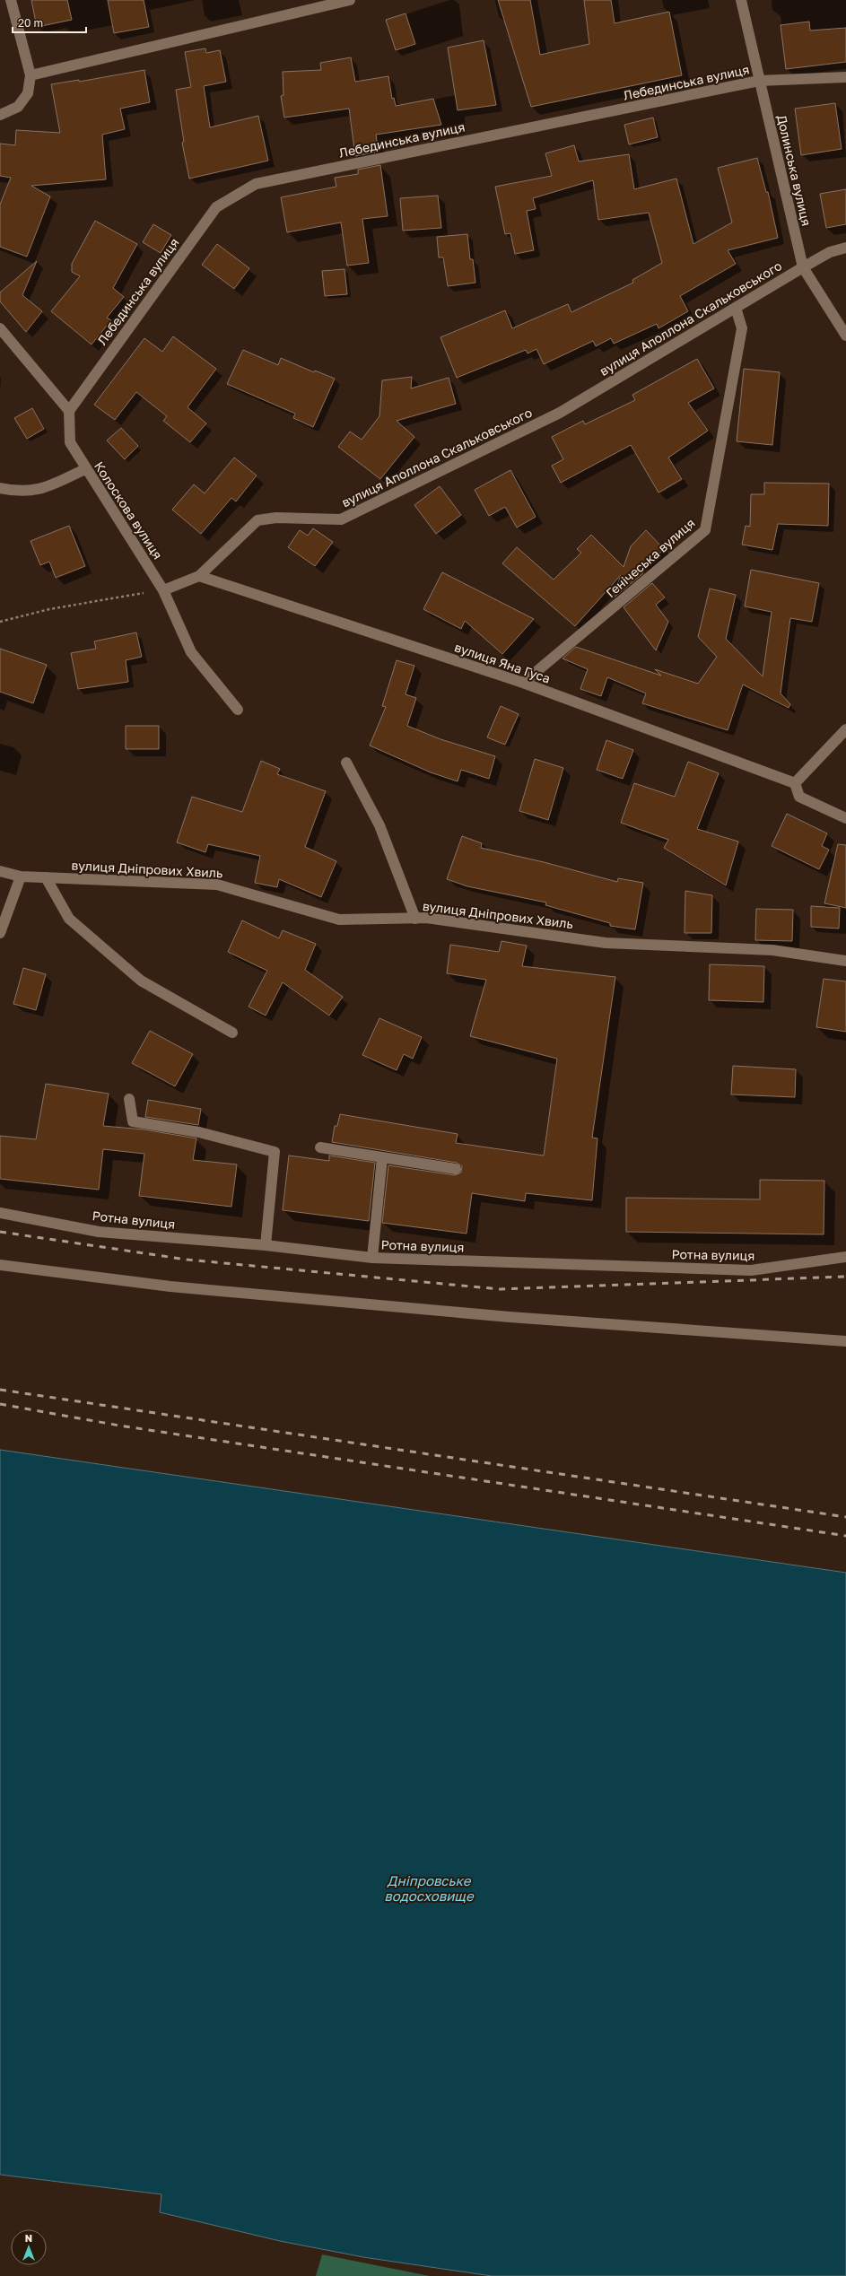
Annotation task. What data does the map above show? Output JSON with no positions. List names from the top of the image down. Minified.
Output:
{"streets":{"street":["Лебединська вулиця","Долинська вулиця","вулиця Аполлона Скальковського","Колоскова вулиця","Генічеська вулиця","вулиця Яна Гуса","вулиця Дніпрових Хвиль","Ротна вулиця"]},"crossings":[["Лебединська вулиця","Долинська вулиця"],["Лебединська вулиця","Колоскова вулиця"],["Долинська вулиця","вулиця Аполлона Скальковського"],["вулиця Аполлона Скальковського","Колоскова вулиця"],["вулиця Аполлона Скальковського","Генічеська вулиця"],["вулиця Аполлона Скальковського","вулиця Яна Гуса"],["Генічеська вулиця","вулиця Яна Гуса"]],"water":["Дніпровське водосховище"],"scale_bar":"20 m","north":"top"}
